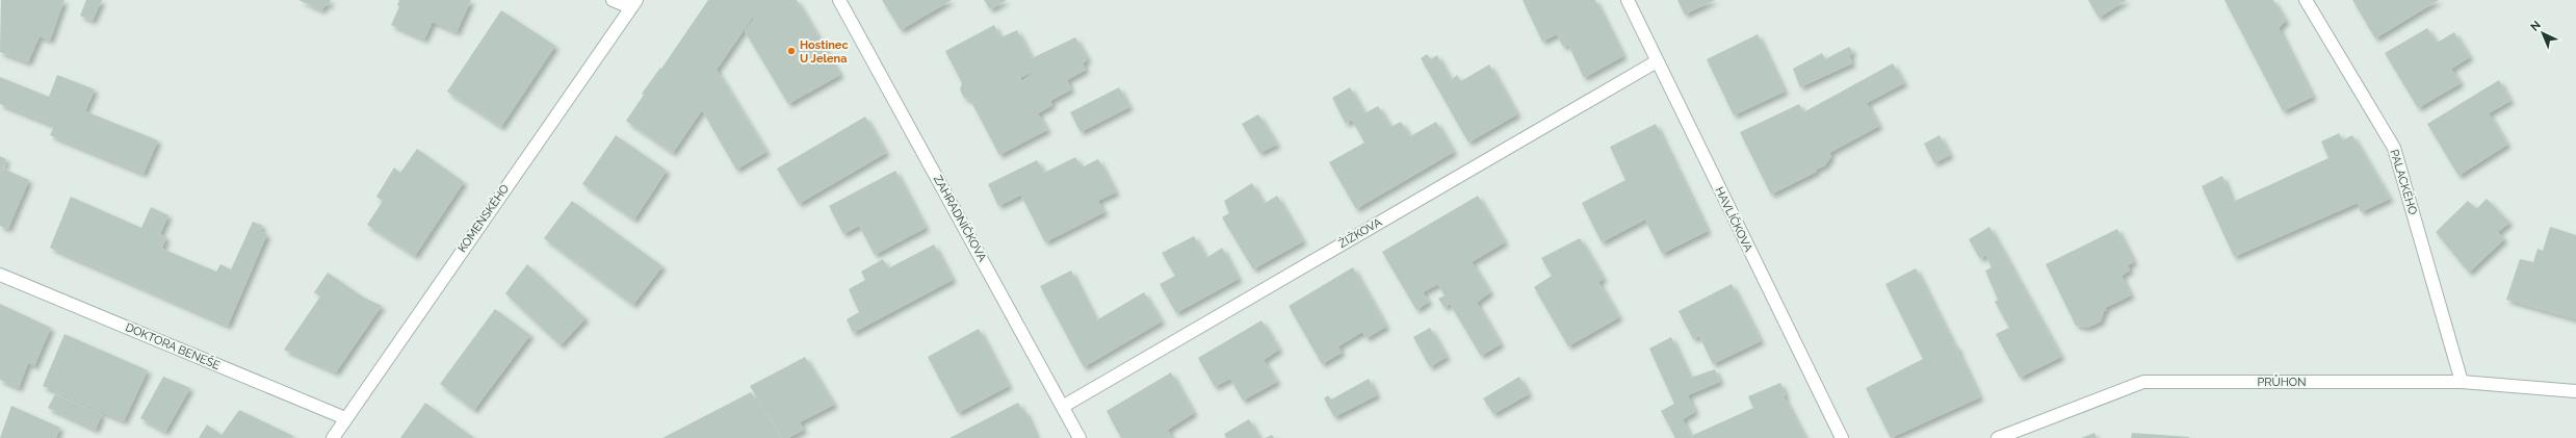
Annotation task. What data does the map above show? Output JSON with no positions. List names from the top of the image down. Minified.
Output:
{"streets":{"street":["PALACKÉHO","KOMENSKÉHO","ZAHRADNÍČKOVA","HAVLÍČKOVA","ŽIŽKOVA","DOKTORA BENEŠE","PRŮHON"]},"crossings":[["PALACKÉHO","PRŮHON"],["KOMENSKÉHO","DOKTORA BENEŠE"],["ZAHRADNÍČKOVA","ŽIŽKOVA"],["HAVLÍČKOVA","ŽIŽKOVA"]],"places":["Hostinec U Jelena"],"north":"top left"}
